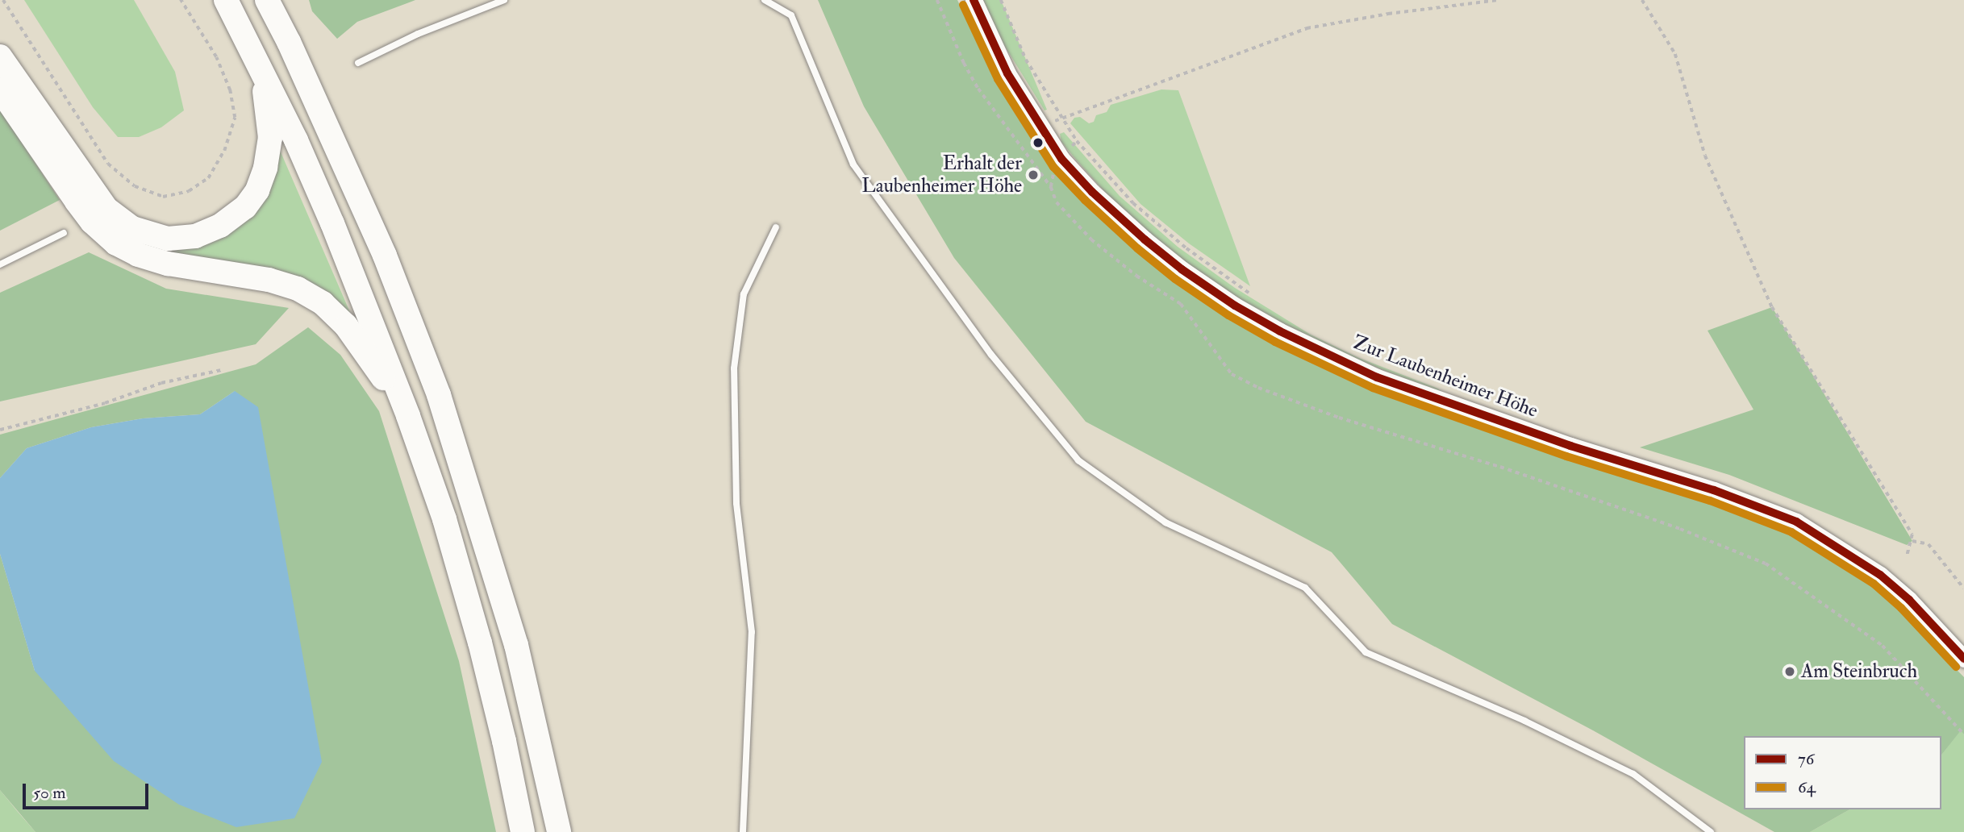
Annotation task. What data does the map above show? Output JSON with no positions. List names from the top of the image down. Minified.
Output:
{"streets":{"street":["Zur Laubenheimer Höhe"]},"places":["Erhalt der Laubenheimer Höhe","Am Steinbruch"],"lines":["transit line 76","transit line 64"],"legend":["76","64"],"scale_bar":"50 m"}
